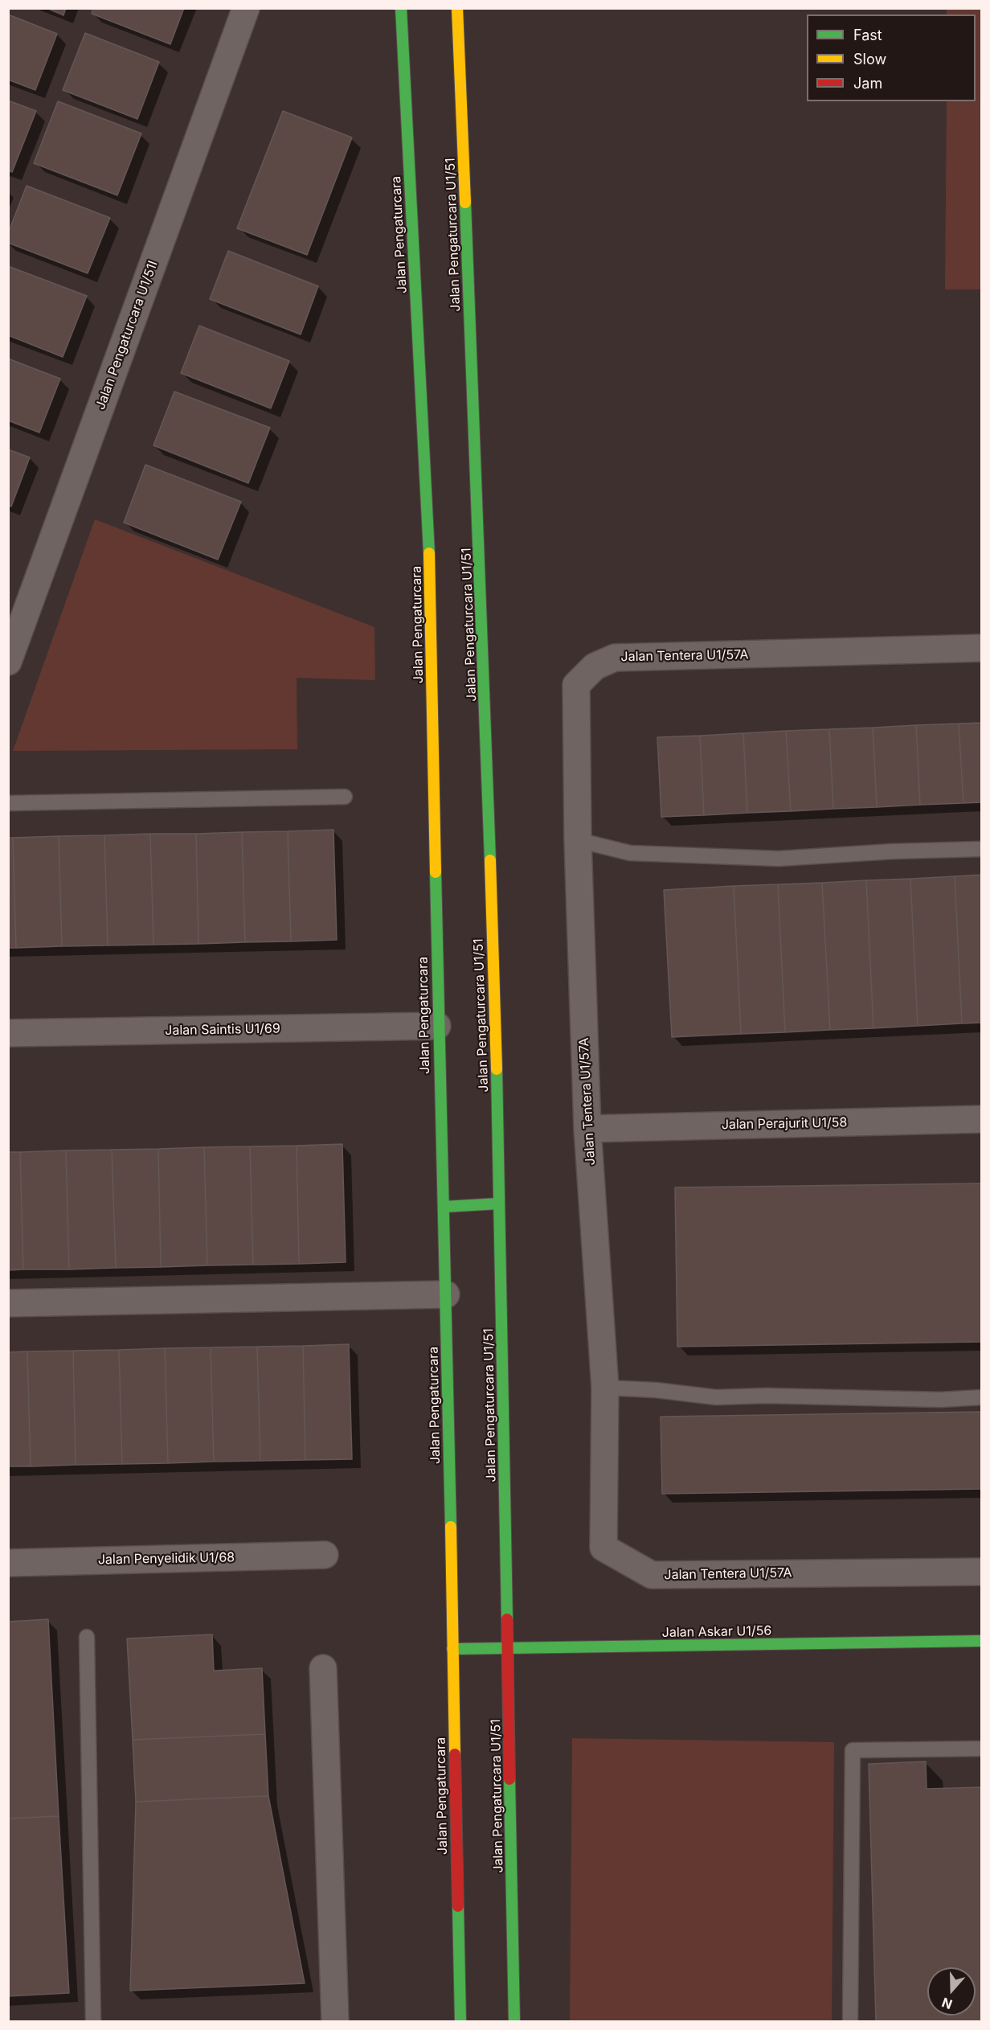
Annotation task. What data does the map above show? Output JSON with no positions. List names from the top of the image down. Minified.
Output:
{"streets":{"street":["Jalan Pengaturcara","Jalan Pengaturcara U1/51","Jalan Pengaturcara U1/51I","Jalan Tentera U1/57A","Jalan Saintis U1/69","Jalan Perajurit U1/58","Jalan Penyelidik U1/68","Jalan Askar U1/56"]},"crossings":[["Jalan Pengaturcara","Jalan Saintis U1/69"],["Jalan Pengaturcara","Jalan Askar U1/56"],["Jalan Pengaturcara U1/51","Jalan Askar U1/56"],["Jalan Tentera U1/57A","Jalan Perajurit U1/58"]],"legend":["Fast","Slow","Jam"],"north":"bottom"}
